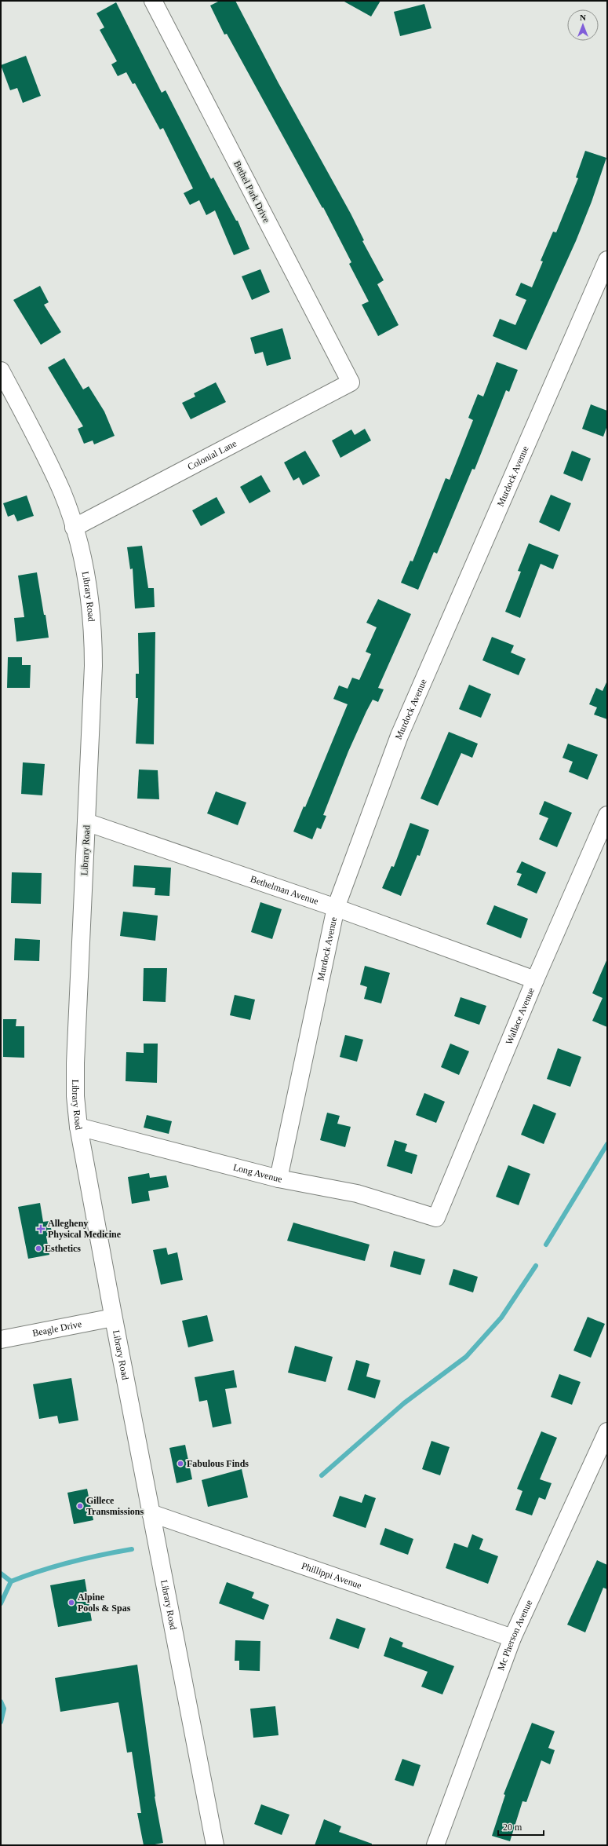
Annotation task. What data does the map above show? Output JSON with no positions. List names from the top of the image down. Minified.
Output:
{"streets":{"street":["Bethel Park Drive","Colonial Lane","Murdock Avenue","Library Road","Bethelman Avenue","Wallace Avenue","Long Avenue","Beagle Drive","Phillippi Avenue","Mc Pherson Avenue"]},"crossings":[["Bethel Park Drive","Colonial Lane"],["Colonial Lane","Library Road"],["Murdock Avenue","Bethelman Avenue"],["Murdock Avenue","Long Avenue"],["Library Road","Bethelman Avenue"],["Library Road","Long Avenue"],["Library Road","Beagle Drive"],["Library Road","Phillippi Avenue"],["Bethelman Avenue","Wallace Avenue"],["Wallace Avenue","Long Avenue"],["Phillippi Avenue","Mc Pherson Avenue"]],"places":{"health":["Allegheny Physical Medicine"],"other":["Esthetics","Fabulous Finds","Gillece Transmissions","Alpine Pools & Spas"]},"scale_bar":"20 m","north":"top"}
